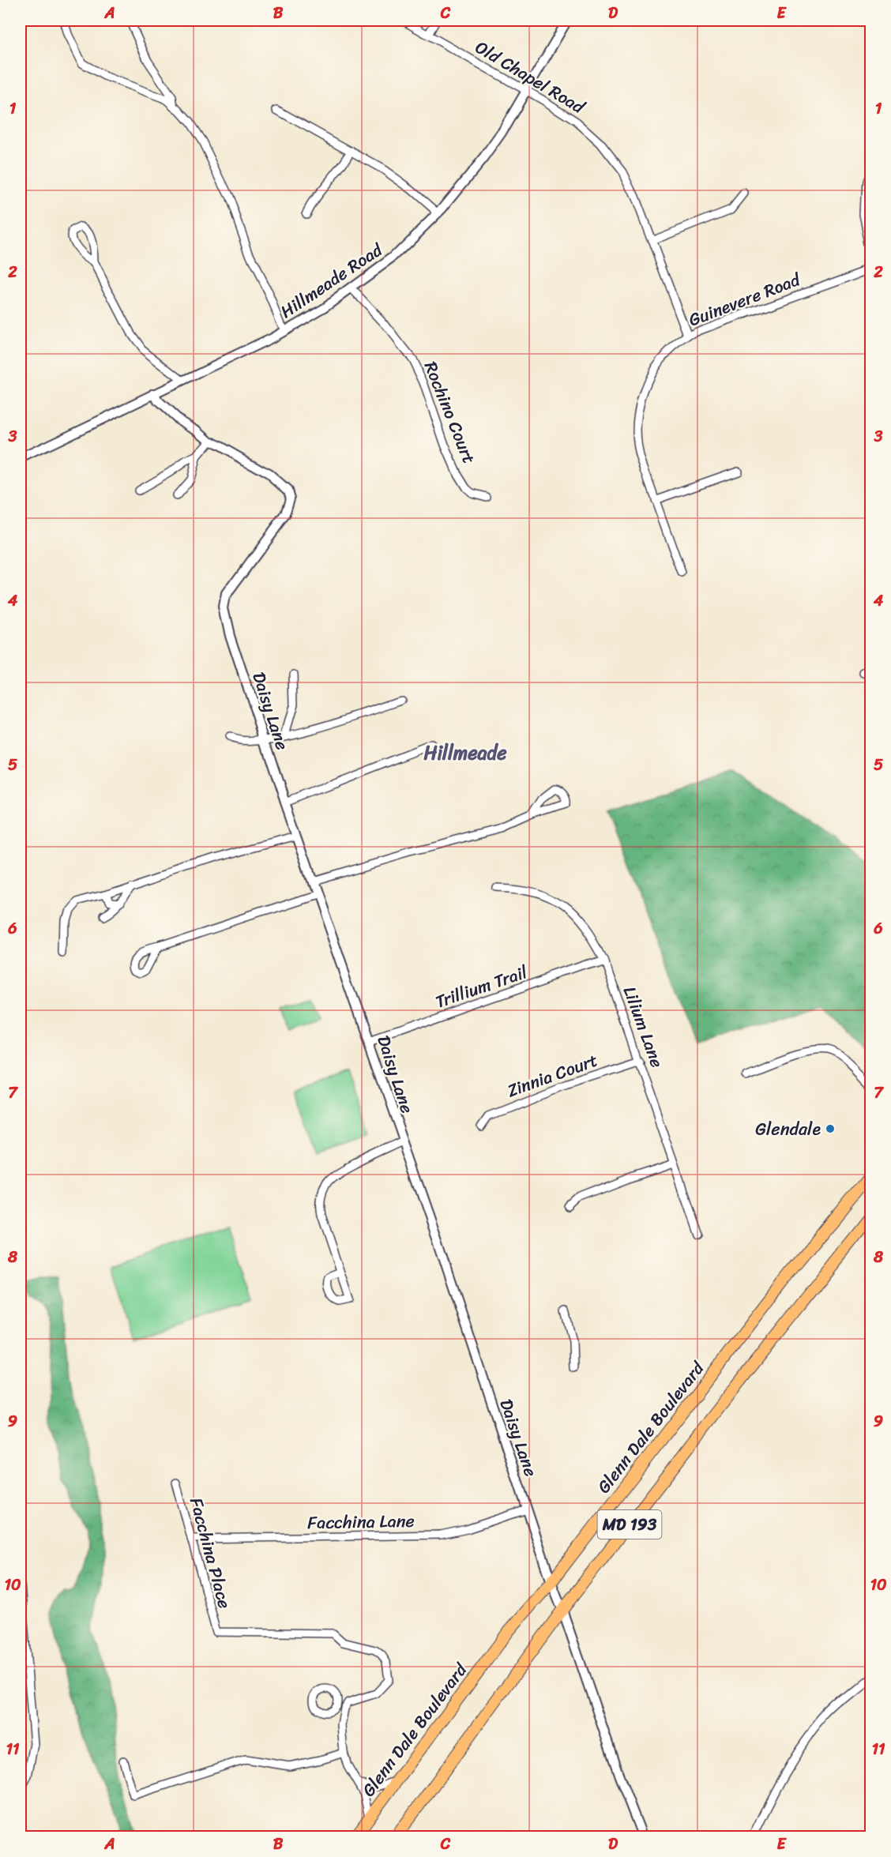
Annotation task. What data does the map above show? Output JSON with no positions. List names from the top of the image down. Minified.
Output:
{"streets":{"main road":["Glenn Dale Boulevard","MD 193"],"street":["Old Chapel Road","Hillmeade Road","Guinevere Road","Rochino Court","Daisy Lane","Trillium Trail","Lilium Lane","Zinnia Court","Facchina Lane","Facchina Place"]},"crossings":[["Old Chapel Road","Hillmeade Road"],["Old Chapel Road","Guinevere Road"],["Hillmeade Road","Rochino Court"],["Hillmeade Road","Daisy Lane"],["Daisy Lane","Trillium Trail"],["Daisy Lane","Glenn Dale Boulevard"],["Daisy Lane","Facchina Lane"],["Daisy Lane","MD 193"],["Trillium Trail","Lilium Lane"],["Lilium Lane","Zinnia Court"],["Facchina Lane","Facchina Place"]],"districts":["Hillmeade"],"places":["Glendale"],"grid":{"columns":["A","B","C","D","E"],"rows":["1","2","3","4","5","6","7","8","9","10","11"]}}
